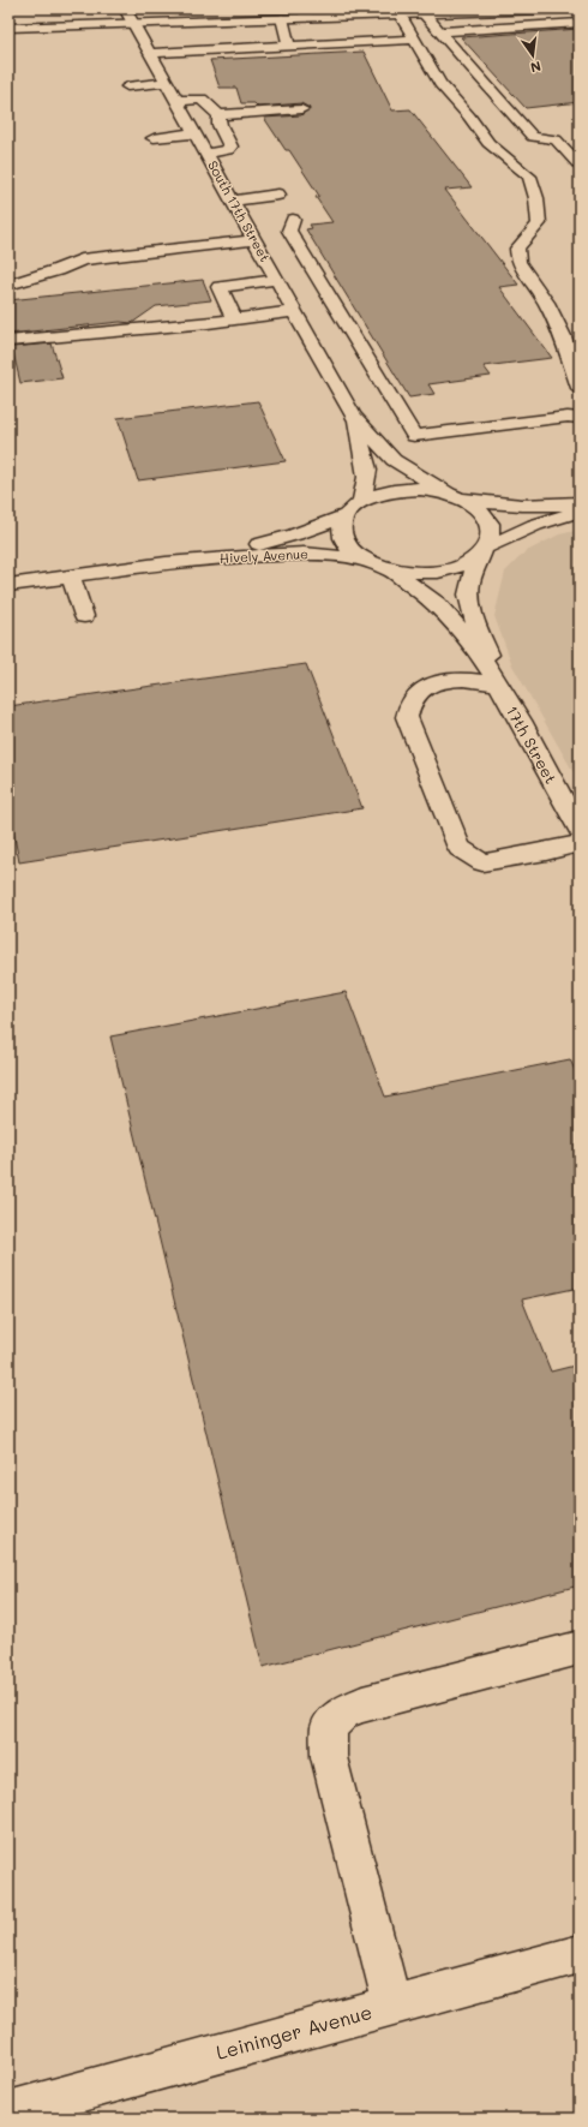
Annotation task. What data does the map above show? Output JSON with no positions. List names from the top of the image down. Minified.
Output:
{"streets":{"street":["South 17th Street","Hively Avenue","17th Street","Leininger Avenue"]},"crossings":[["Hively Avenue","17th Street"]],"north":"bottom"}
